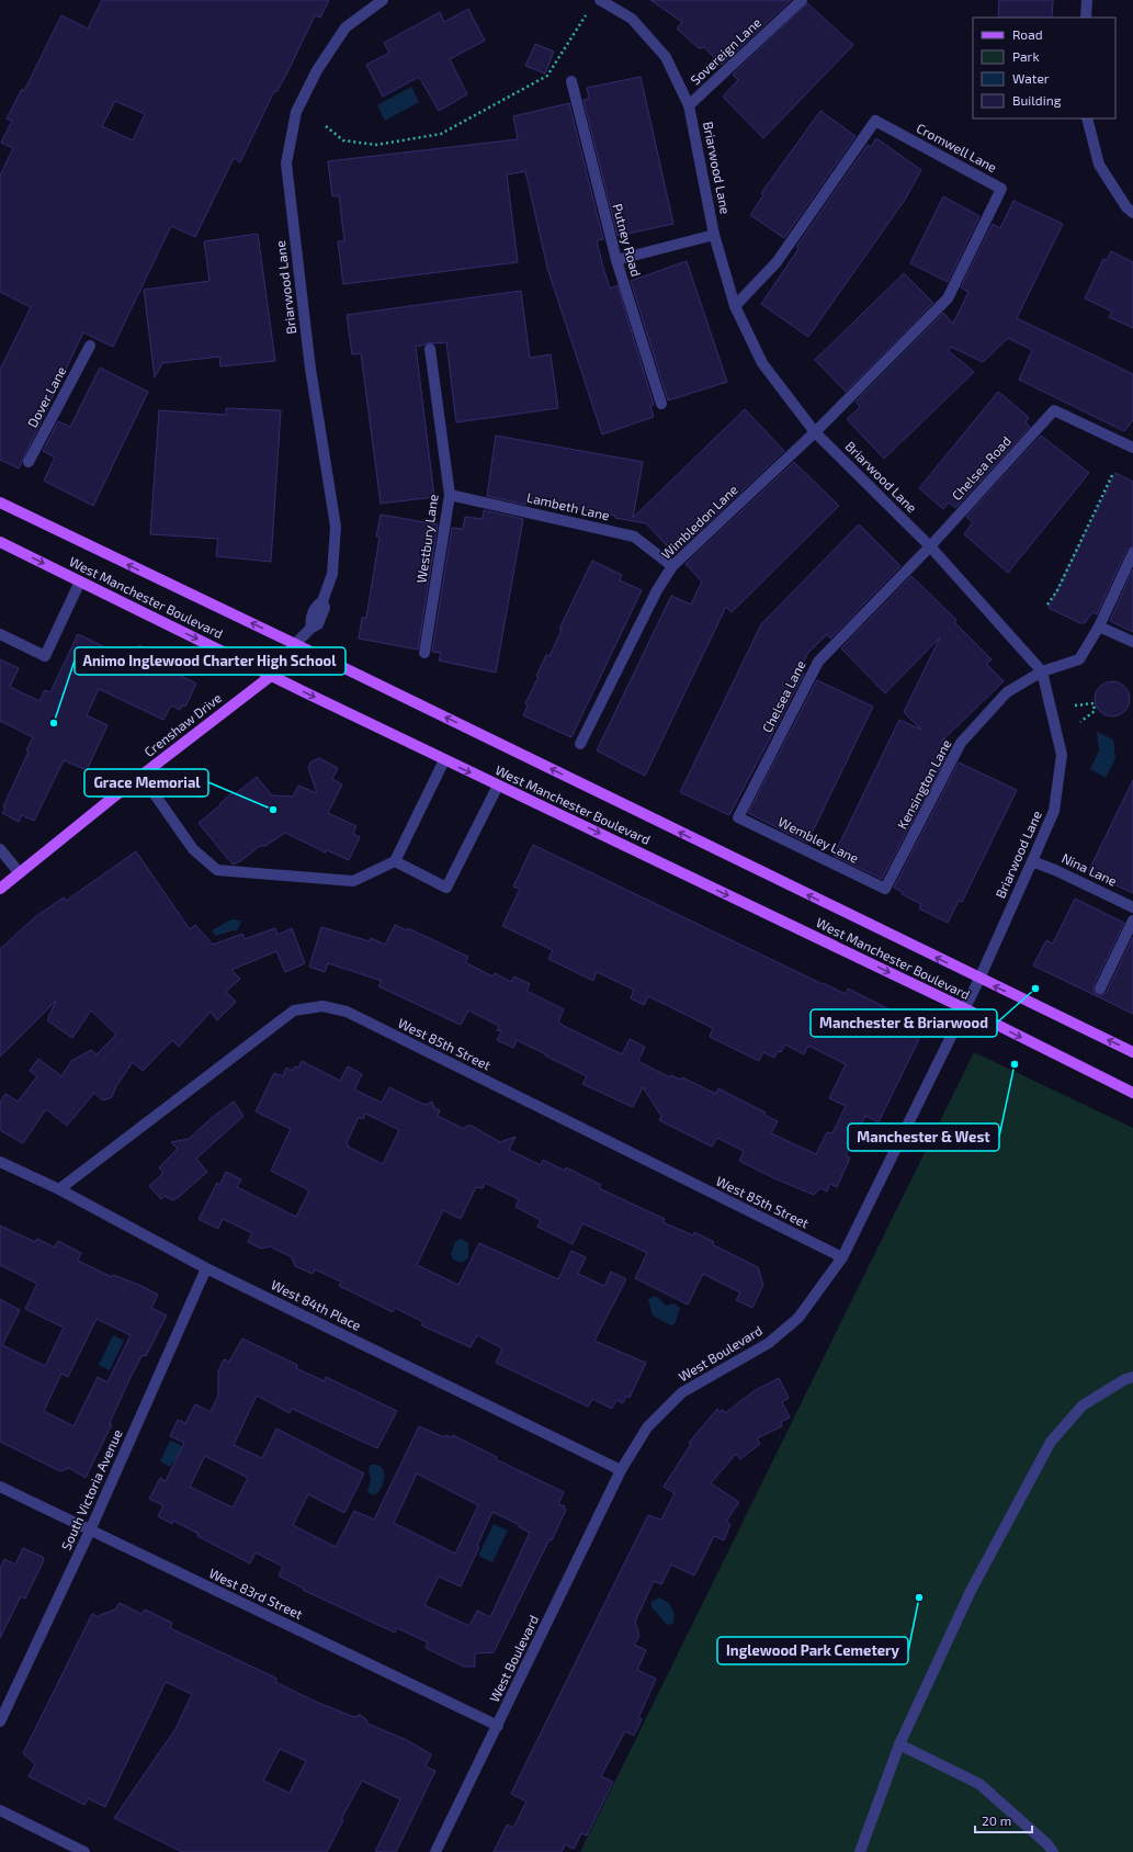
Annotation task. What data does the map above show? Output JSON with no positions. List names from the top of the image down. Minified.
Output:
{"streets":{"main road":["West Manchester Boulevard","Crenshaw Drive"],"street":["Sovereign Lane","Cromwell Lane","Briarwood Lane","Putney Road","Dover Lane","Chelsea Road","Lambeth Lane","Wimbledon Lane","Westbury Lane","Chelsea Lane","Kensington Lane","Wembley Lane","Nina Lane","West 85th Street","West 84th Place","West Boulevard","South Victoria Avenue","West 83rd Street"]},"crossings":[["Sovereign Lane","Briarwood Lane"],["Cromwell Lane","Briarwood Lane"],["Cromwell Lane","Wimbledon Lane"],["Briarwood Lane","Chelsea Road"],["Briarwood Lane","Wimbledon Lane"],["Briarwood Lane","West Manchester Boulevard"],["Briarwood Lane","Chelsea Lane"],["Briarwood Lane","Crenshaw Drive"],["Briarwood Lane","Kensington Lane"],["Briarwood Lane","Nina Lane"],["Briarwood Lane","West Boulevard"],["Chelsea Road","Chelsea Lane"],["Lambeth Lane","Wimbledon Lane"],["Lambeth Lane","Westbury Lane"],["West Manchester Boulevard","Crenshaw Drive"],["West Manchester Boulevard","West Boulevard"],["Chelsea Lane","Wembley Lane"],["Kensington Lane","Wembley Lane"],["West 85th Street","West 84th Place"],["West 85th Street","West Boulevard"],["West 84th Place","West Boulevard"],["West 84th Place","South Victoria Avenue"],["West Boulevard","West 83rd Street"],["South Victoria Avenue","West 83rd Street"]],"places":["Animo Inglewood Charter High School","Grace Memorial","Manchester & Briarwood","Manchester & West","Inglewood Park Cemetery"],"legend":["Road","Park","Water","Building"],"scale_bar":"20 m"}
